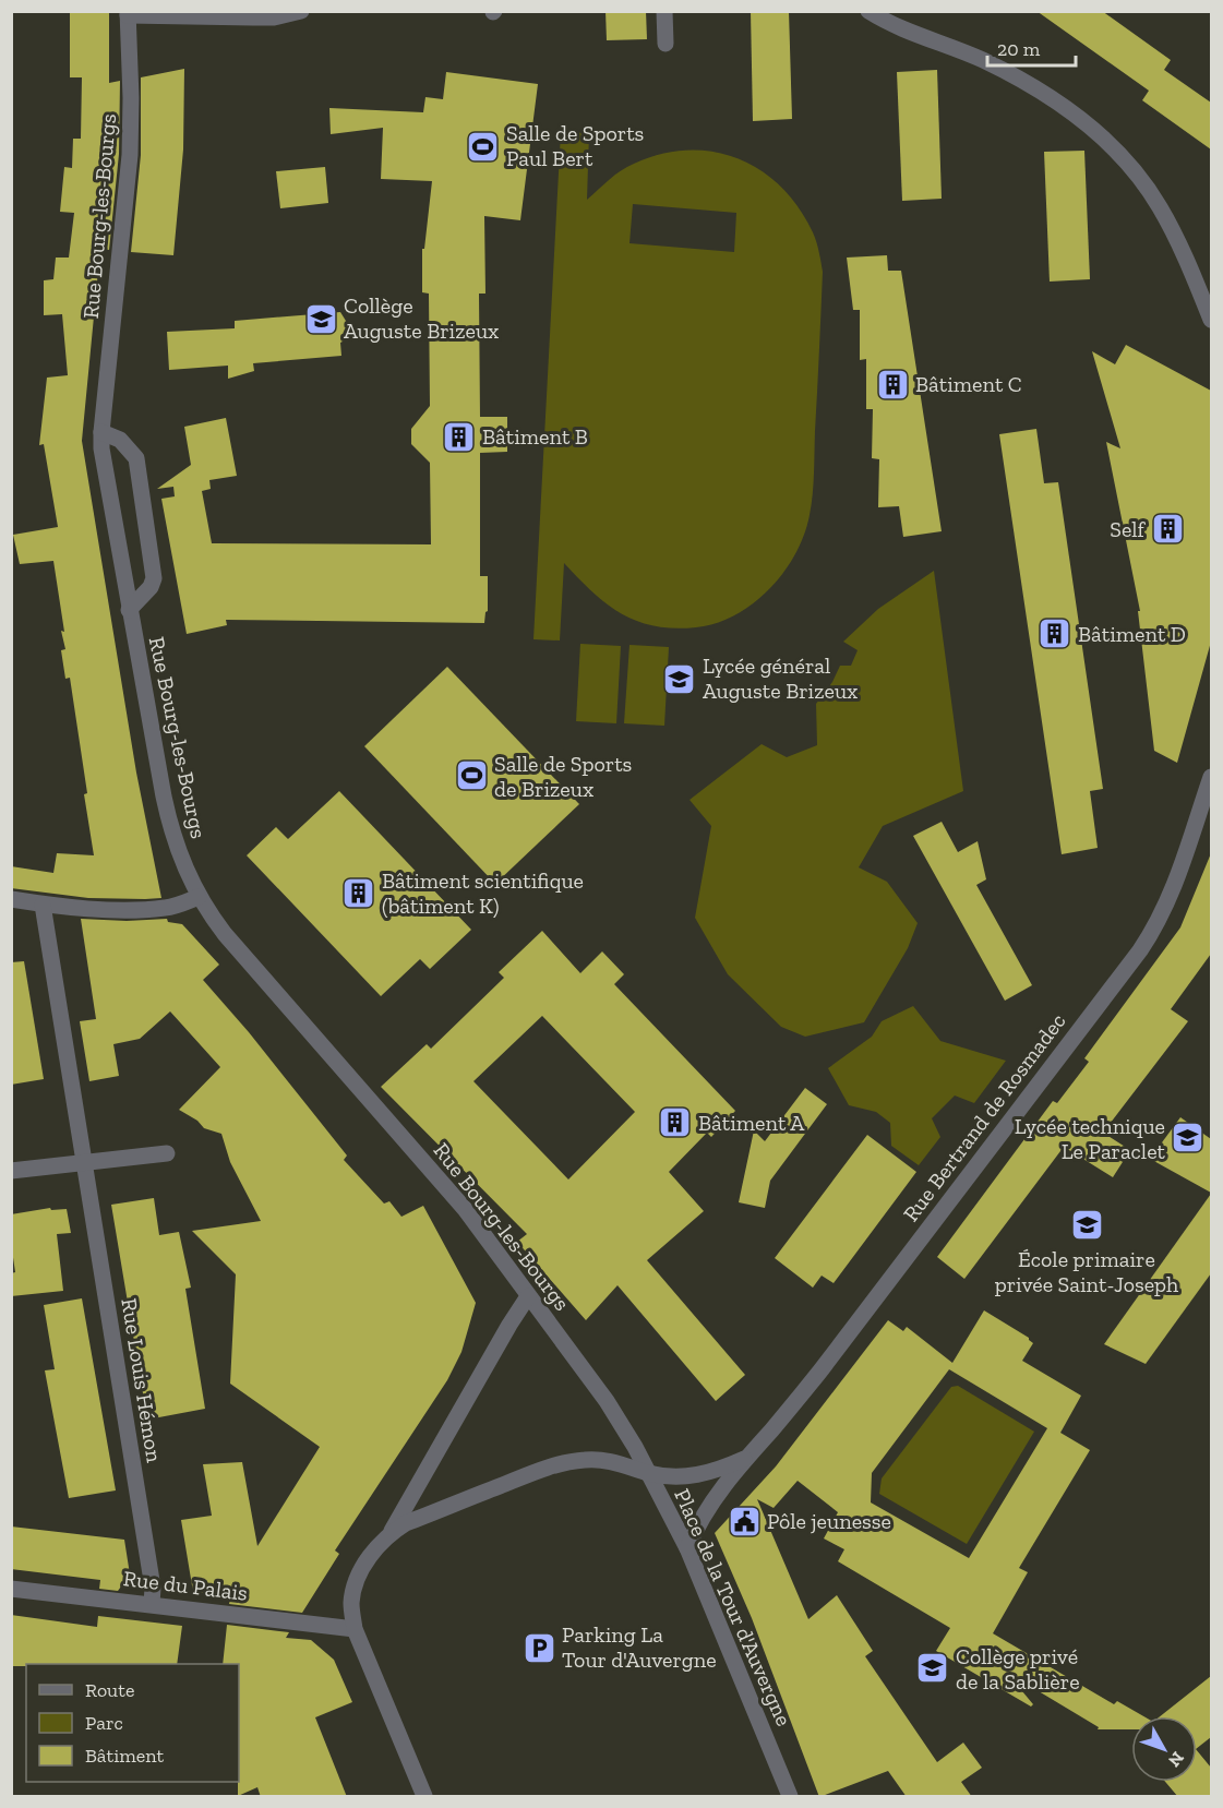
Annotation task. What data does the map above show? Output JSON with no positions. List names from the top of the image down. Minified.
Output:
{"streets":{"street":["Rue Bourg-les-Bourgs","Rue Bertrand de Rosmadec","Rue Louis Hémon","Rue du Palais","Place de la Tour d'Auvergne"]},"crossings":[["Rue Bourg-les-Bourgs","Rue Bertrand de Rosmadec"],["Rue Bourg-les-Bourgs","Place de la Tour d'Auvergne"],["Rue Bertrand de Rosmadec","Place de la Tour d'Auvergne"],["Rue Louis Hémon","Rue du Palais"],["Rue du Palais","Place de la Tour d'Auvergne"]],"places":{"sports":["Salle de Sports Paul Bert","Salle de Sports de Brizeux"],"school or university":["Collège Auguste Brizeux","Lycée général Auguste Brizeux","Lycée technique Le Paraclet","École primaire privée Saint-Joseph","Collège privé de la Sablière"],"building":["Bâtiment C","Bâtiment B","Self","Bâtiment D","Bâtiment scientifique (bâtiment K)","Bâtiment A"],"public building":["Pôle jeunesse"],"parking":["Parking La Tour d'Auvergne"]},"legend":["Route","Parc","Bâtiment"],"scale_bar":"20 m","north":"bottom right"}
